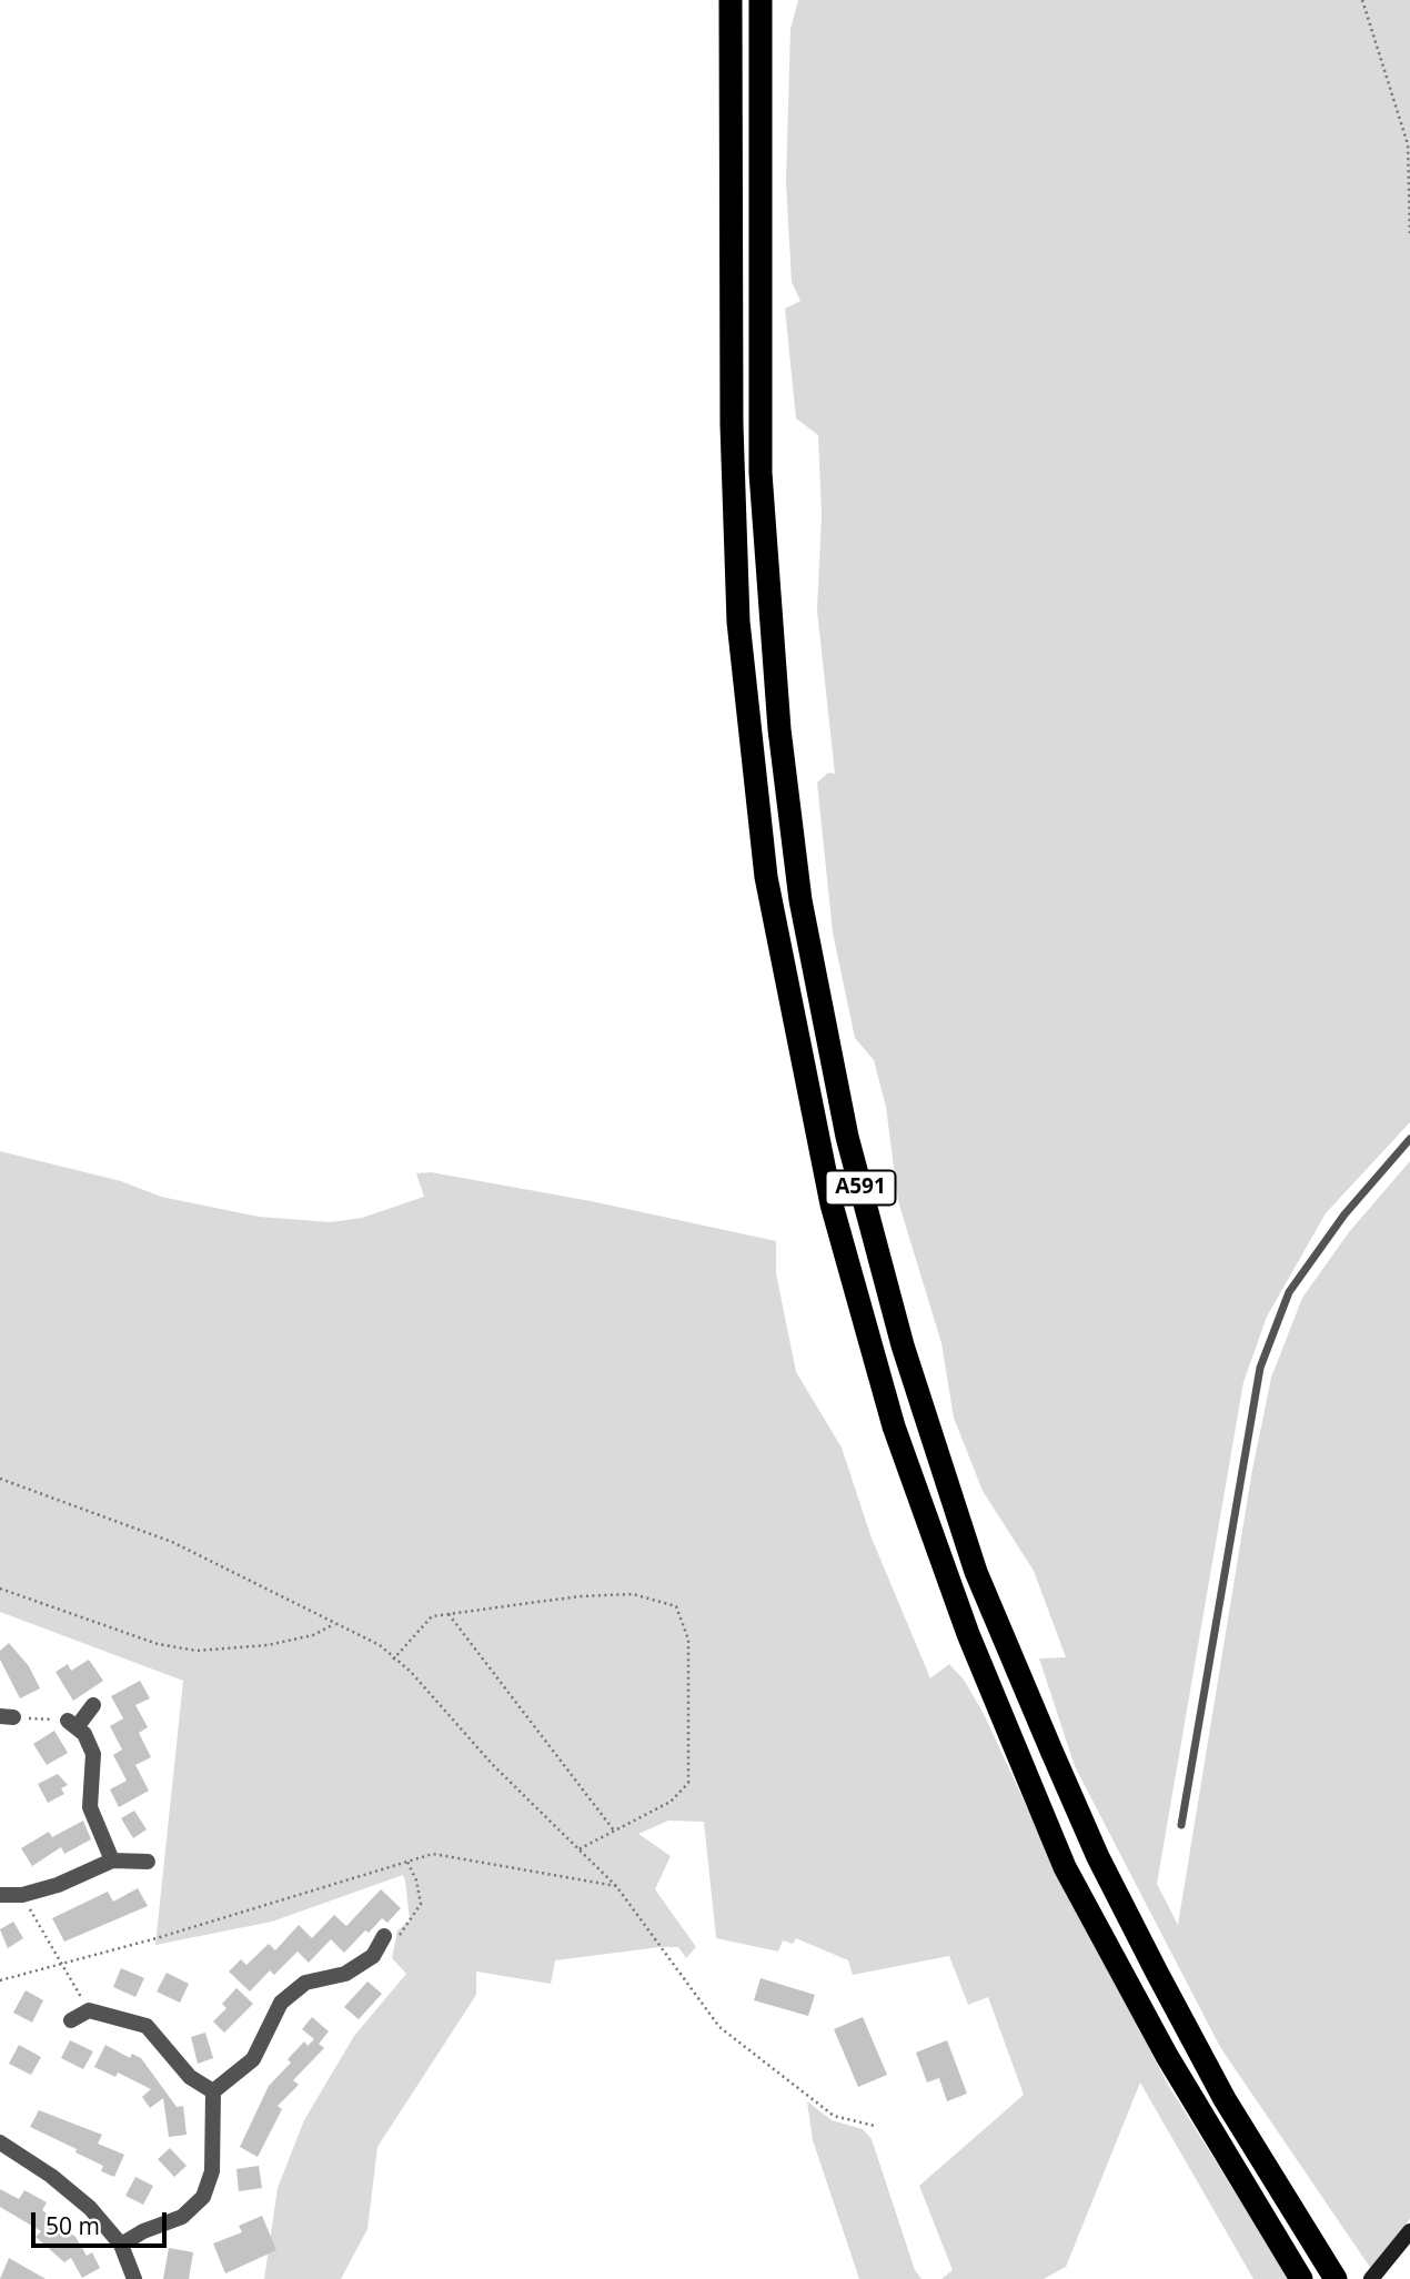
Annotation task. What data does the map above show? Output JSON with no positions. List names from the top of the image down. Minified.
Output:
{"streets":{"highway":["A591"]},"scale_bar":"50 m"}
